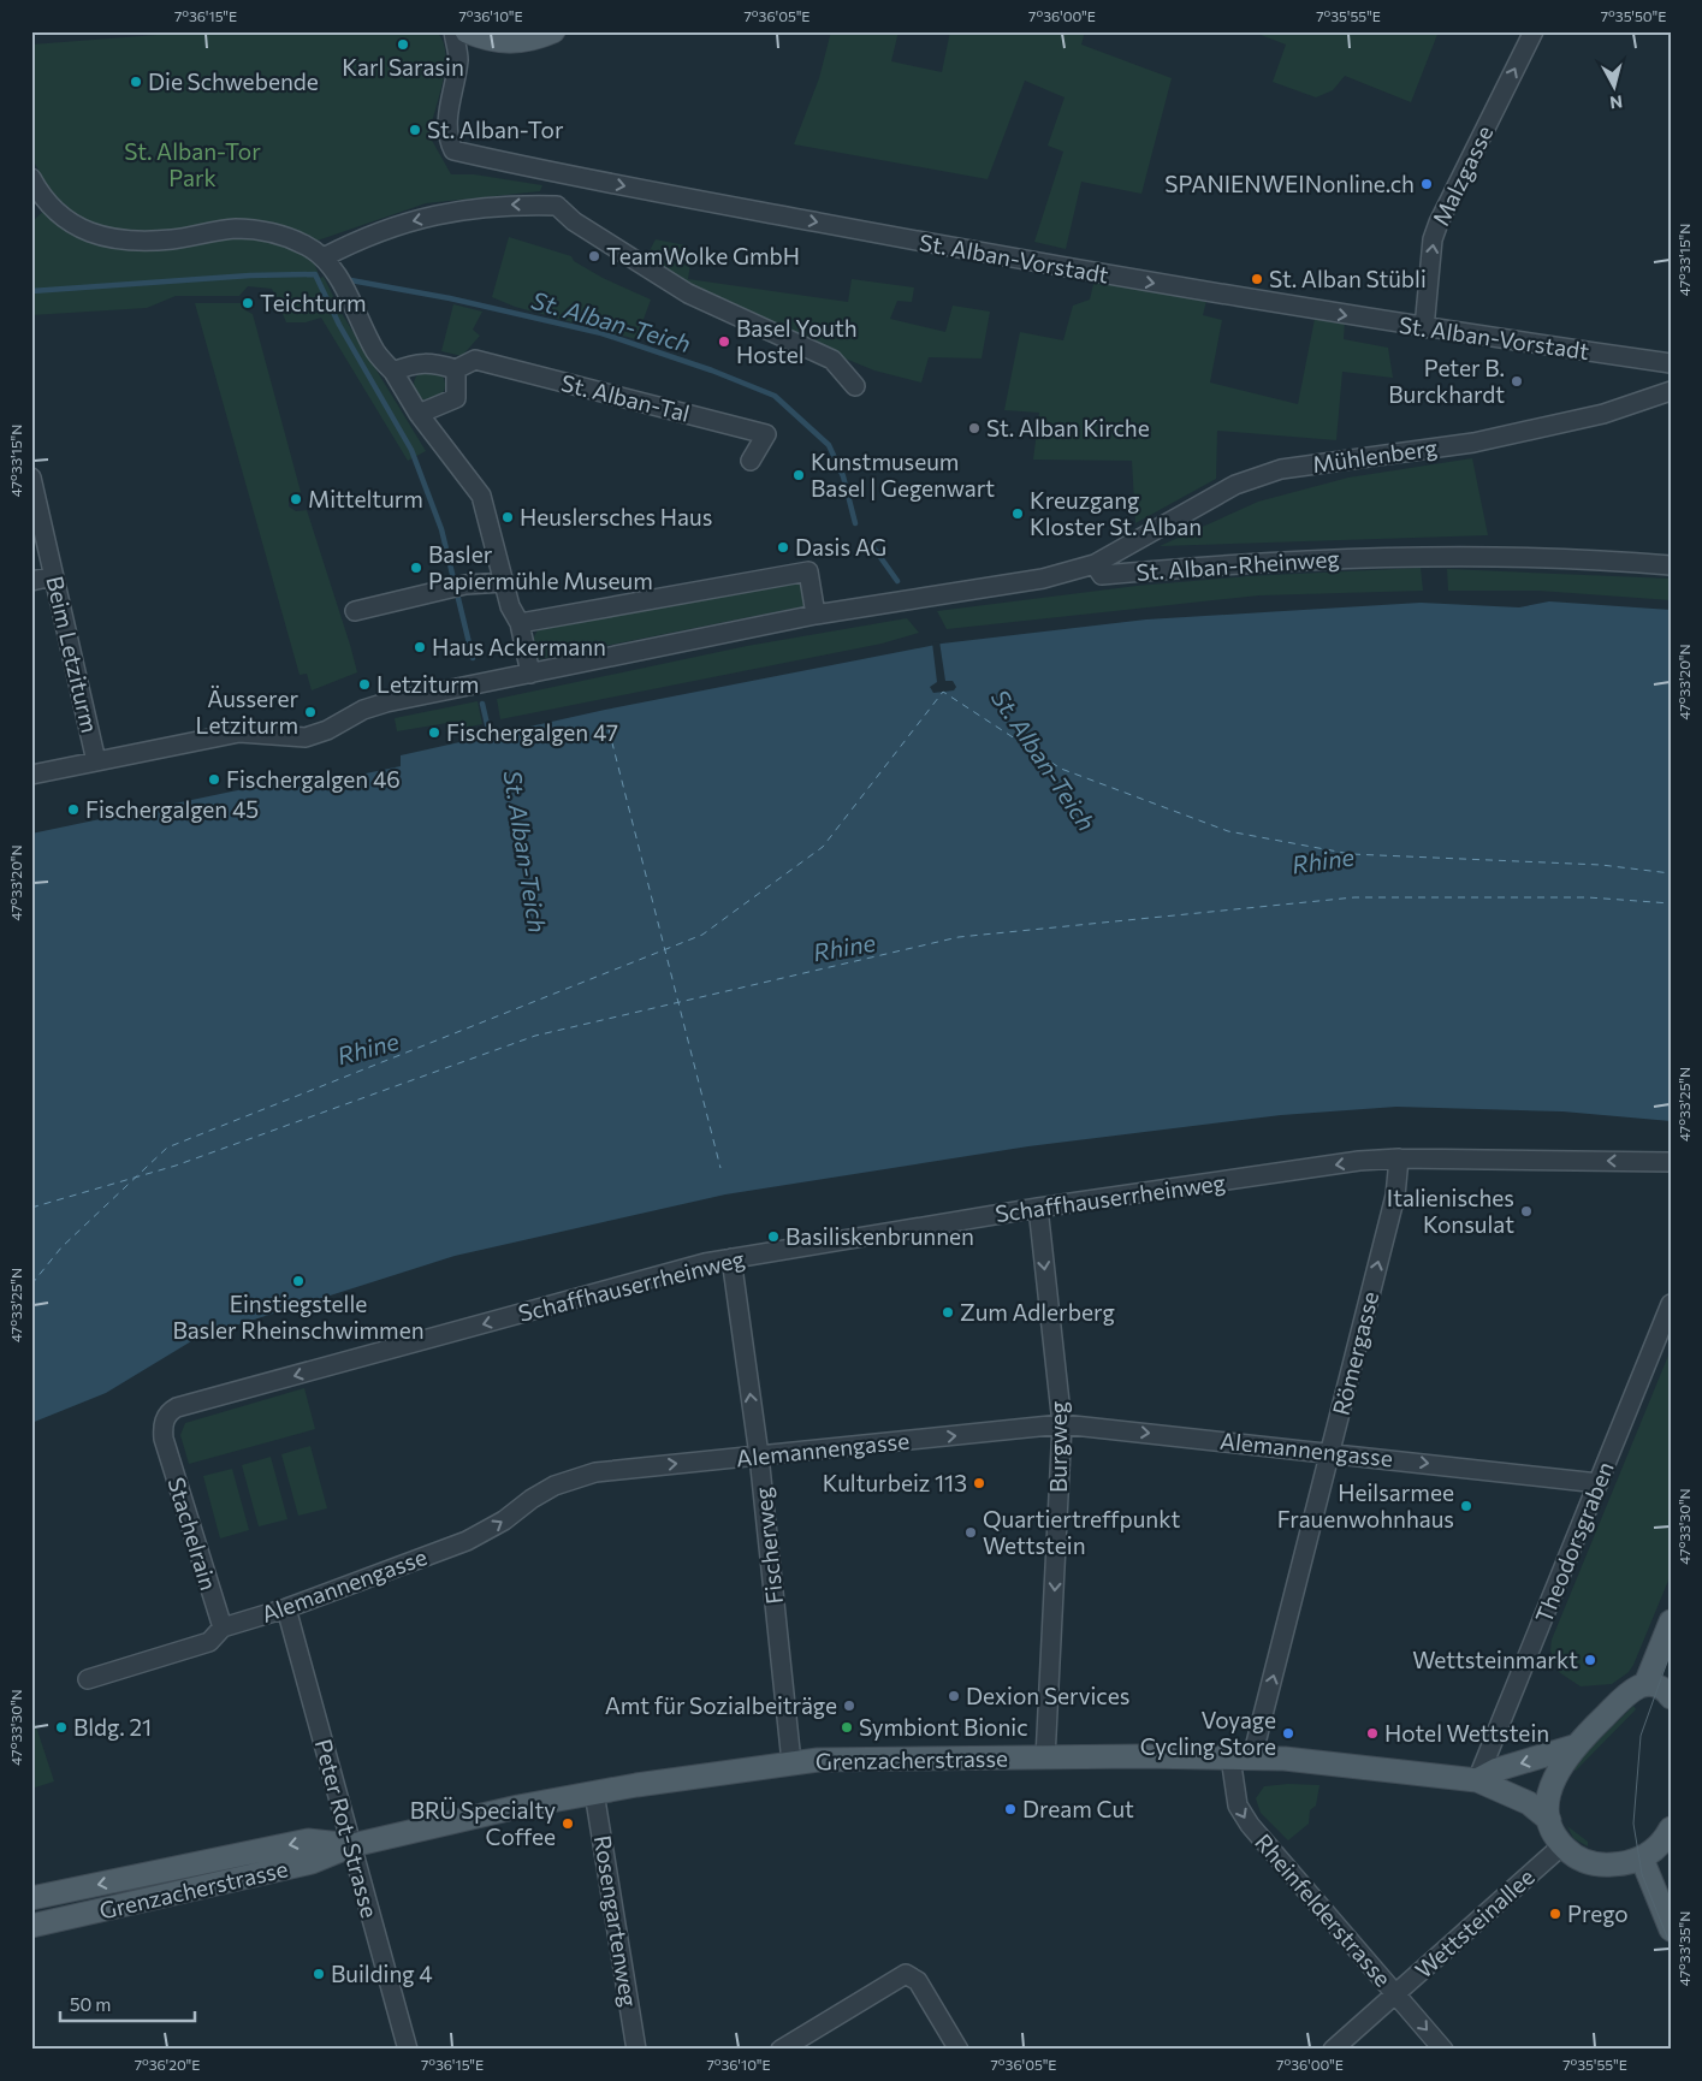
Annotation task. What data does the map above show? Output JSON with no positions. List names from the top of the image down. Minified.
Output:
{"streets":{"main road":["Grenzacherstrasse"],"street":["Malzgasse","St. Alban-Vorstadt","St. Alban-Tal","Mühlenberg","St. Alban-Rheinweg","Beim Letziturm","Schaffhauserrheinweg","Römergasse","Burgweg","Alemannengasse","Stachelrain","Theodorsgraben","Fischerweg","Peter Rot-Strasse","Rheinfelderstrasse","Rosengartenweg","Wettsteinallee"]},"crossings":[["Malzgasse","St. Alban-Vorstadt"],["Mühlenberg","St. Alban-Rheinweg"],["Schaffhauserrheinweg","Römergasse"],["Schaffhauserrheinweg","Burgweg"],["Schaffhauserrheinweg","Stachelrain"],["Schaffhauserrheinweg","Fischerweg"],["Römergasse","Alemannengasse"],["Römergasse","Grenzacherstrasse"],["Römergasse","Rheinfelderstrasse"],["Burgweg","Alemannengasse"],["Burgweg","Grenzacherstrasse"],["Alemannengasse","Stachelrain"],["Alemannengasse","Theodorsgraben"],["Alemannengasse","Fischerweg"],["Alemannengasse","Peter Rot-Strasse"],["Theodorsgraben","Grenzacherstrasse"],["Fischerweg","Grenzacherstrasse"],["Grenzacherstrasse","Peter Rot-Strasse"],["Grenzacherstrasse","Rheinfelderstrasse"],["Grenzacherstrasse","Rosengartenweg"],["Rheinfelderstrasse","Wettsteinallee"]],"one_way":["Malzgasse","Schaffhauserrheinweg","Römergasse","Burgweg","Alemannengasse","Fischerweg","Rheinfelderstrasse"],"water":["St. Alban-Teich","Rhine"],"parks":["St. Alban-Tor Park"],"places":["Karl Sarasin","Die Schwebende","St. Alban-Tor","SPANIENWEINonline.ch","TeamWolke GmbH","St. Alban Stübli","Teichturm","Basel Youth Hostel","Peter B. Burckhardt","St. Alban Kirche","Kunstmuseum Basel | Gegenwart","Mittelturm","Kreuzgang Kloster St. Alban","Heuslersches Haus","Dasis AG","Basler Papiermühle Museum","Haus Ackermann","Letziturm","Äusserer Letziturm","Fischergalgen 47","Fischergalgen 46","Fischergalgen 45","Italienisches Konsulat","Basiliskenbrunnen","Einstiegstelle Basler Rheinschwimmen","Zum Adlerberg","Kulturbeiz 113","Heilsarmee Frauenwohnhaus","Quartiertreffpunkt Wettstein","Wettsteinmarkt","Dexion Services","Amt für Sozialbeiträge","Bldg. 21","Symbiont Bionic","Voyage Cycling Store","Hotel Wettstein","Dream Cut","BRÜ Specialty Coffee","Prego","Building 4"],"scale_bar":"50 m","north":"bottom","coordinates":["7°36'15\"E","7°36'10\"E","7°36'05\"E","7°36'00\"E","7°35'55\"E","7°35'50\"E","47°33'15\"N","47°33'20\"N","47°33'25\"N","47°33'30\"N","47°33'35\"N","7°36'20\"E"]}
